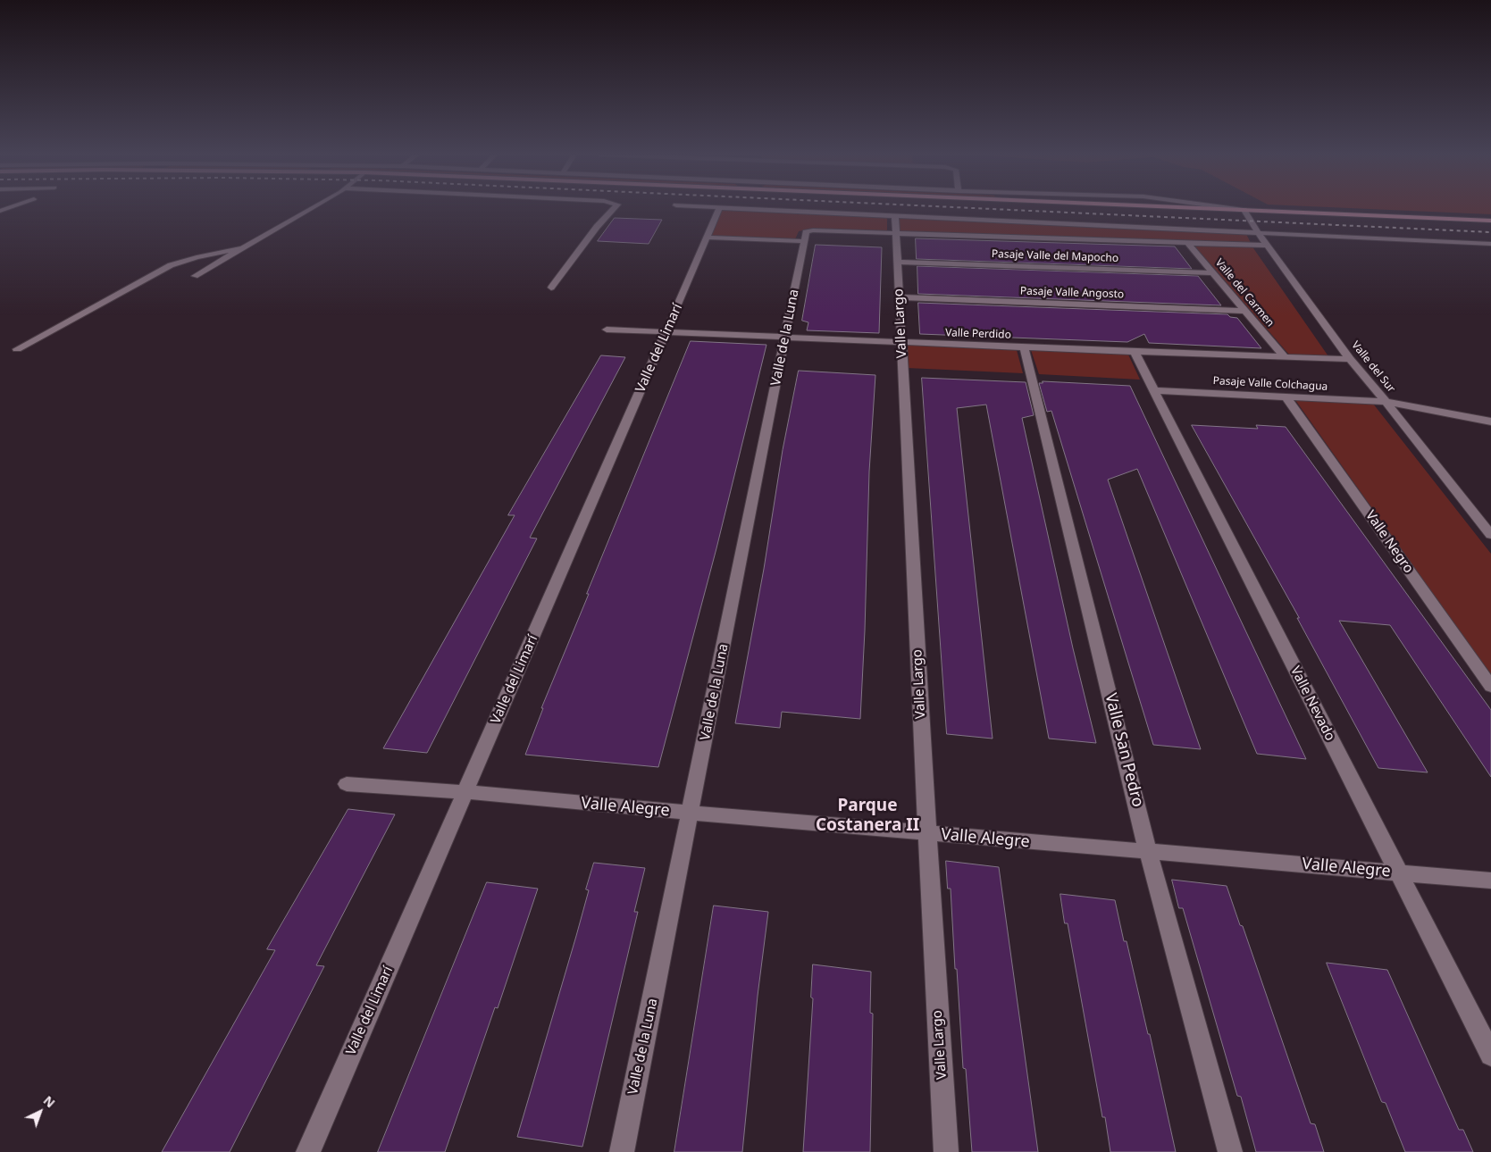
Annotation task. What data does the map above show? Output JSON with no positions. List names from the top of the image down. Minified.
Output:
{"streets":{"street":["Pasaje Valle del Mapocho","Pasaje Valle Angosto","Valle del Carmen","Valle Largo","Valle Perdido","Valle de la Luna","Valle del Limarí","Valle del Sur","Pasaje Valle Colchagua","Valle Negro","Valle Nevado","Valle San Pedro","Valle Alegre"]},"crossings":[["Pasaje Valle del Mapocho","Valle del Carmen"],["Pasaje Valle del Mapocho","Valle Largo"],["Pasaje Valle Angosto","Valle del Carmen"],["Pasaje Valle Angosto","Valle Largo"],["Valle del Carmen","Valle Perdido"],["Valle Largo","Valle Perdido"],["Valle Largo","Valle Alegre"],["Valle Perdido","Valle de la Luna"],["Valle Perdido","Valle del Limarí"],["Valle Perdido","Valle del Sur"],["Valle Perdido","Valle Nevado"],["Valle Perdido","Valle San Pedro"],["Valle de la Luna","Valle Alegre"],["Valle del Limarí","Valle Alegre"],["Valle del Sur","Pasaje Valle Colchagua"],["Pasaje Valle Colchagua","Valle Negro"],["Pasaje Valle Colchagua","Valle Nevado"],["Valle Nevado","Valle Alegre"],["Valle San Pedro","Valle Alegre"]],"districts":["Parque Costanera II"],"north":"top right"}
